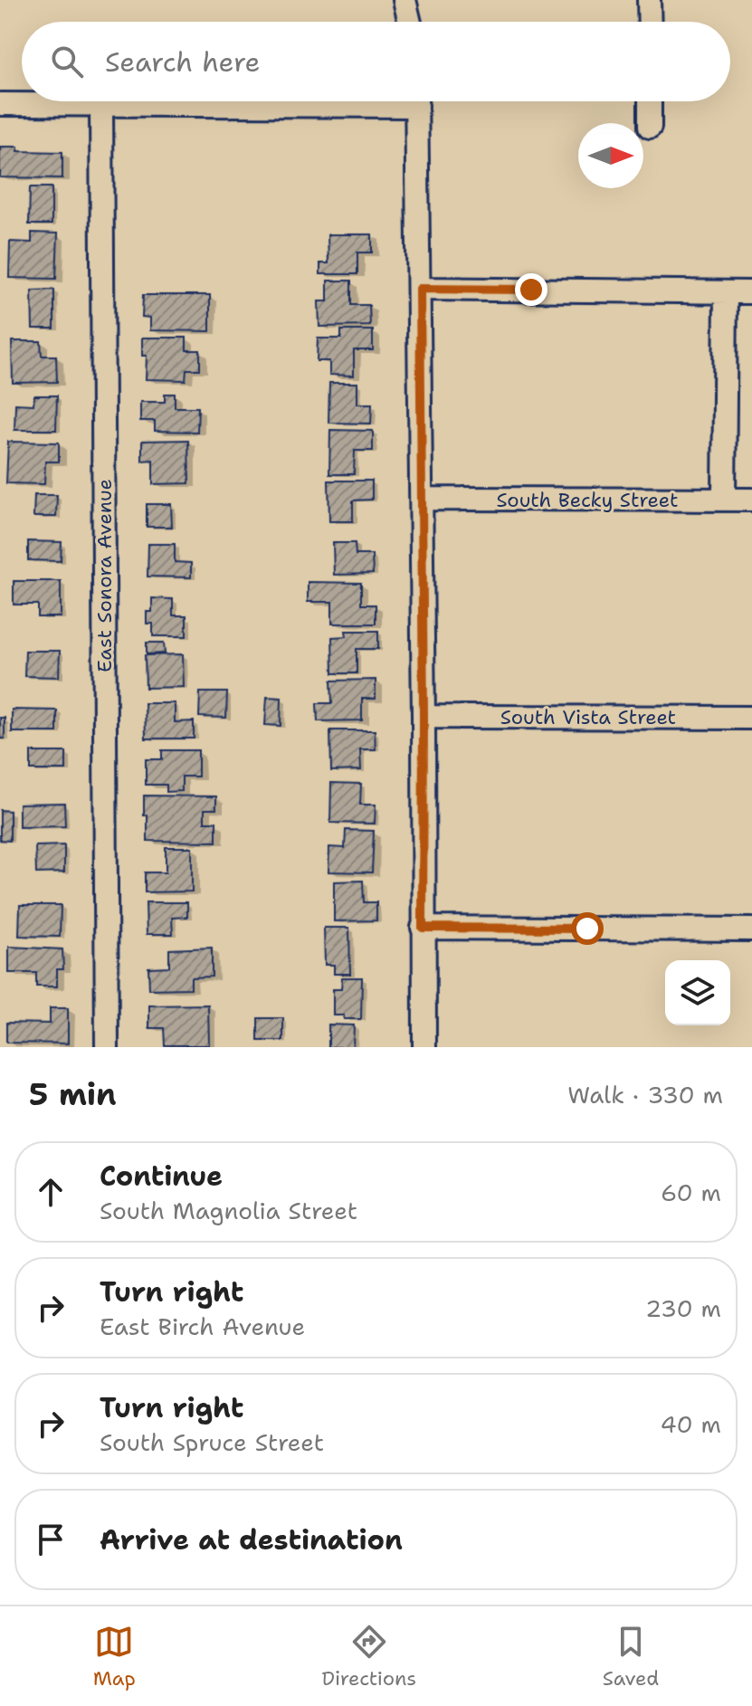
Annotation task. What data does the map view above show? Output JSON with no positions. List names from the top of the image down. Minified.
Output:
{"streets":{"street":["South Becky Street","East Sonora Avenue","South Vista Street"]},"north":"right","page":{"search":"Search here","heading":["5 min","Walk · 330 m"],"list":[["Continue","South Magnolia Street","60 m"],["Turn right","East Birch Avenue","230 m"],["Turn right","South Spruce Street","40 m"],"Arrive at destination"],"nav":["Map","Directions","Saved"]}}
